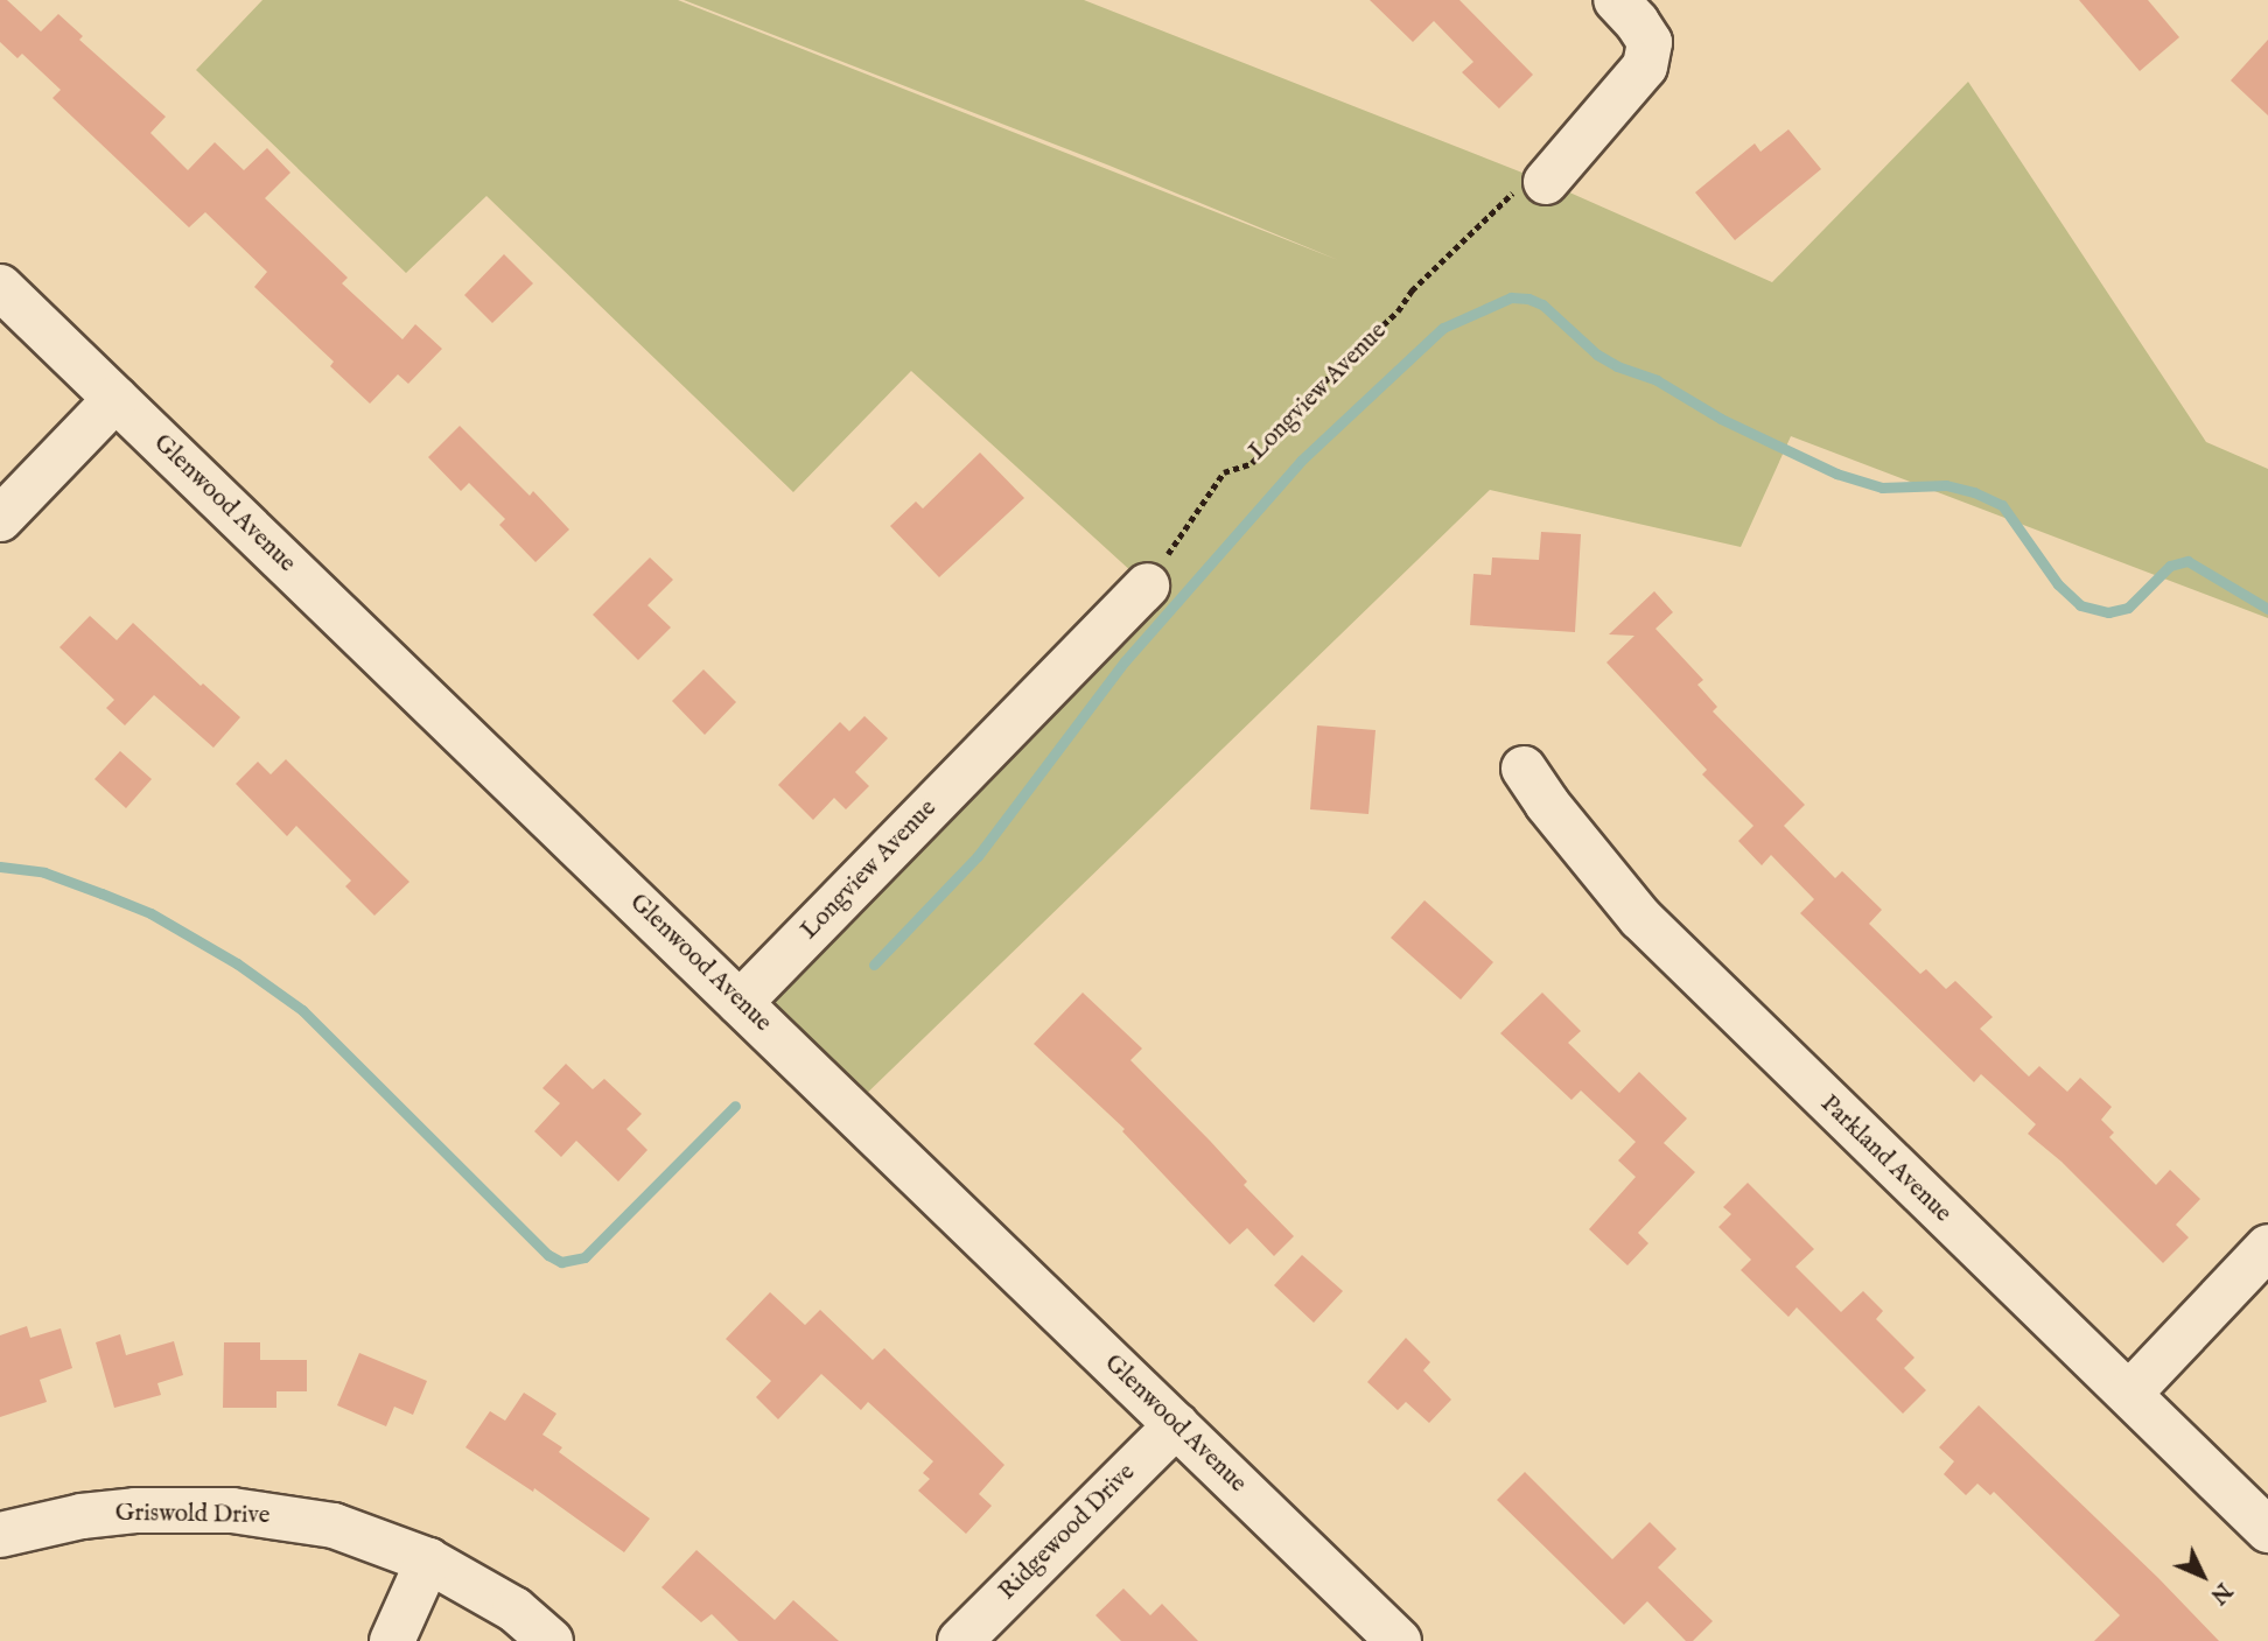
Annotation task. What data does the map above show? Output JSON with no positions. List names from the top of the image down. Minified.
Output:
{"streets":{"street":["Longview Avenue","Glenwood Avenue","Parkland Avenue","Griswold Drive","Ridgewood Drive"]},"crossings":[["Longview Avenue","Glenwood Avenue"],["Glenwood Avenue","Ridgewood Drive"]],"north":"bottom right"}
